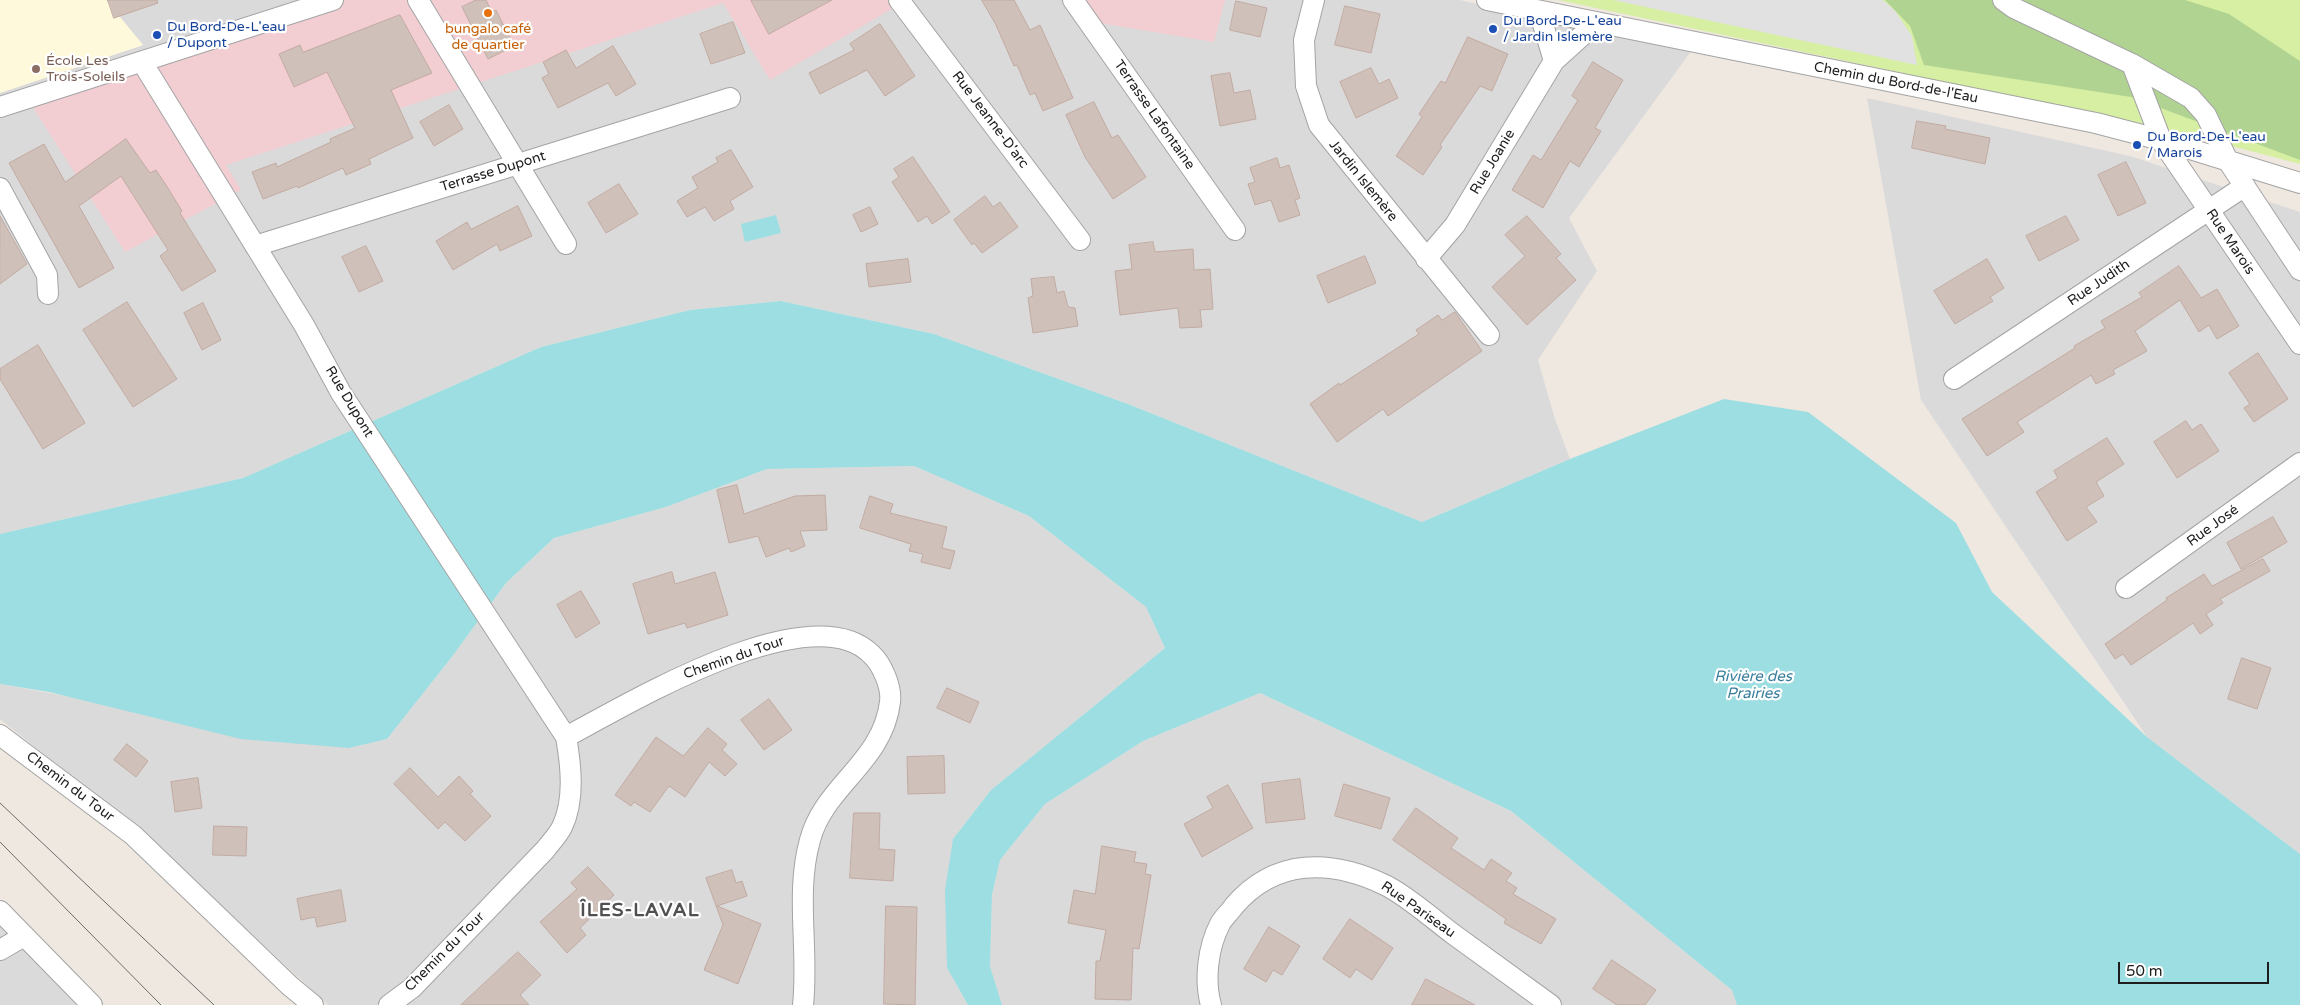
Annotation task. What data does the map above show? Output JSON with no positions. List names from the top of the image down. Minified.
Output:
{"streets":{"street":["Chemin du Bord-de-l'Eau","Terrasse Lafontaine","Rue Jeanne-D'arc","Rue Joanie","Terrasse Dupont","Jardin Islemère","Rue Marois","Rue Judith","Rue Dupont","Rue José","Chemin du Tour","Rue Pariseau"]},"crossings":[["Chemin du Bord-de-l'Eau","Rue Joanie"],["Chemin du Bord-de-l'Eau","Rue Marois"],["Rue Joanie","Jardin Islemère"],["Terrasse Dupont","Rue Dupont"],["Rue Marois","Rue Judith"],["Rue Dupont","Chemin du Tour"]],"districts":["ÎLES-LAVAL"],"water":["Rivière des Prairies"],"places":["bungalo café de quartier","Du Bord-De-L'eau / Jardin Islemère","Du Bord-De-L'eau / Dupont","École Les Trois-Soleils","Du Bord-De-L'eau / Marois"],"scale_bar":"50 m"}
